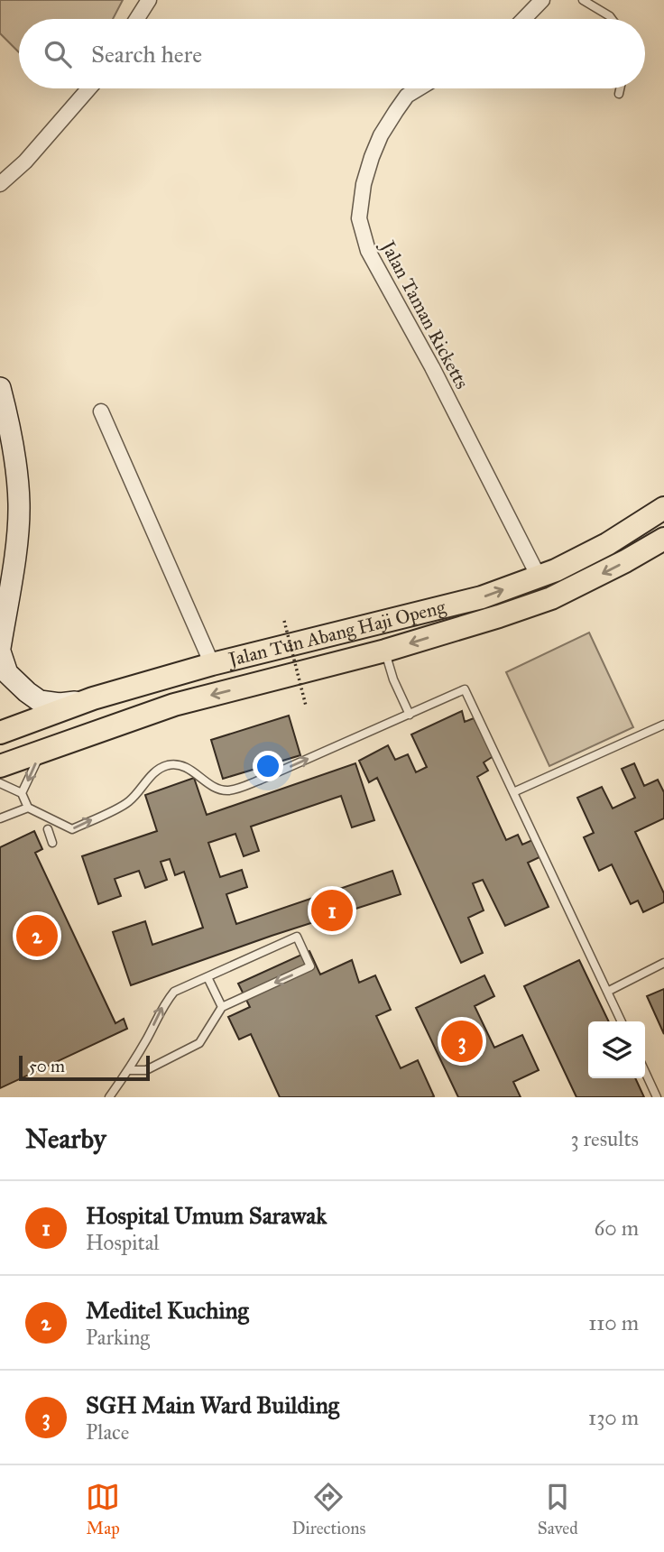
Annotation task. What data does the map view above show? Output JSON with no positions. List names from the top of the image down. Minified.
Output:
{"streets":{"main road":["Jalan Tun Abang Haji Openg"],"street":["Jalan Taman Ricketts"]},"crossings":[["Jalan Taman Ricketts","Jalan Tun Abang Haji Openg"]],"scale_bar":"50 m","page":{"search":"Search here","pins":["1","2","3"],"scale":"50 m","heading":["Nearby","3 results"],"list":[{"mark":"1","name":"Hospital Umum Sarawak","note":"Hospital","value":"60 m"},{"mark":"2","name":"Meditel Kuching","note":"Parking","value":"110 m"},{"mark":"3","name":"SGH Main Ward Building","note":"Place","value":"130 m"}],"nav":["Map","Directions","Saved"]}}
